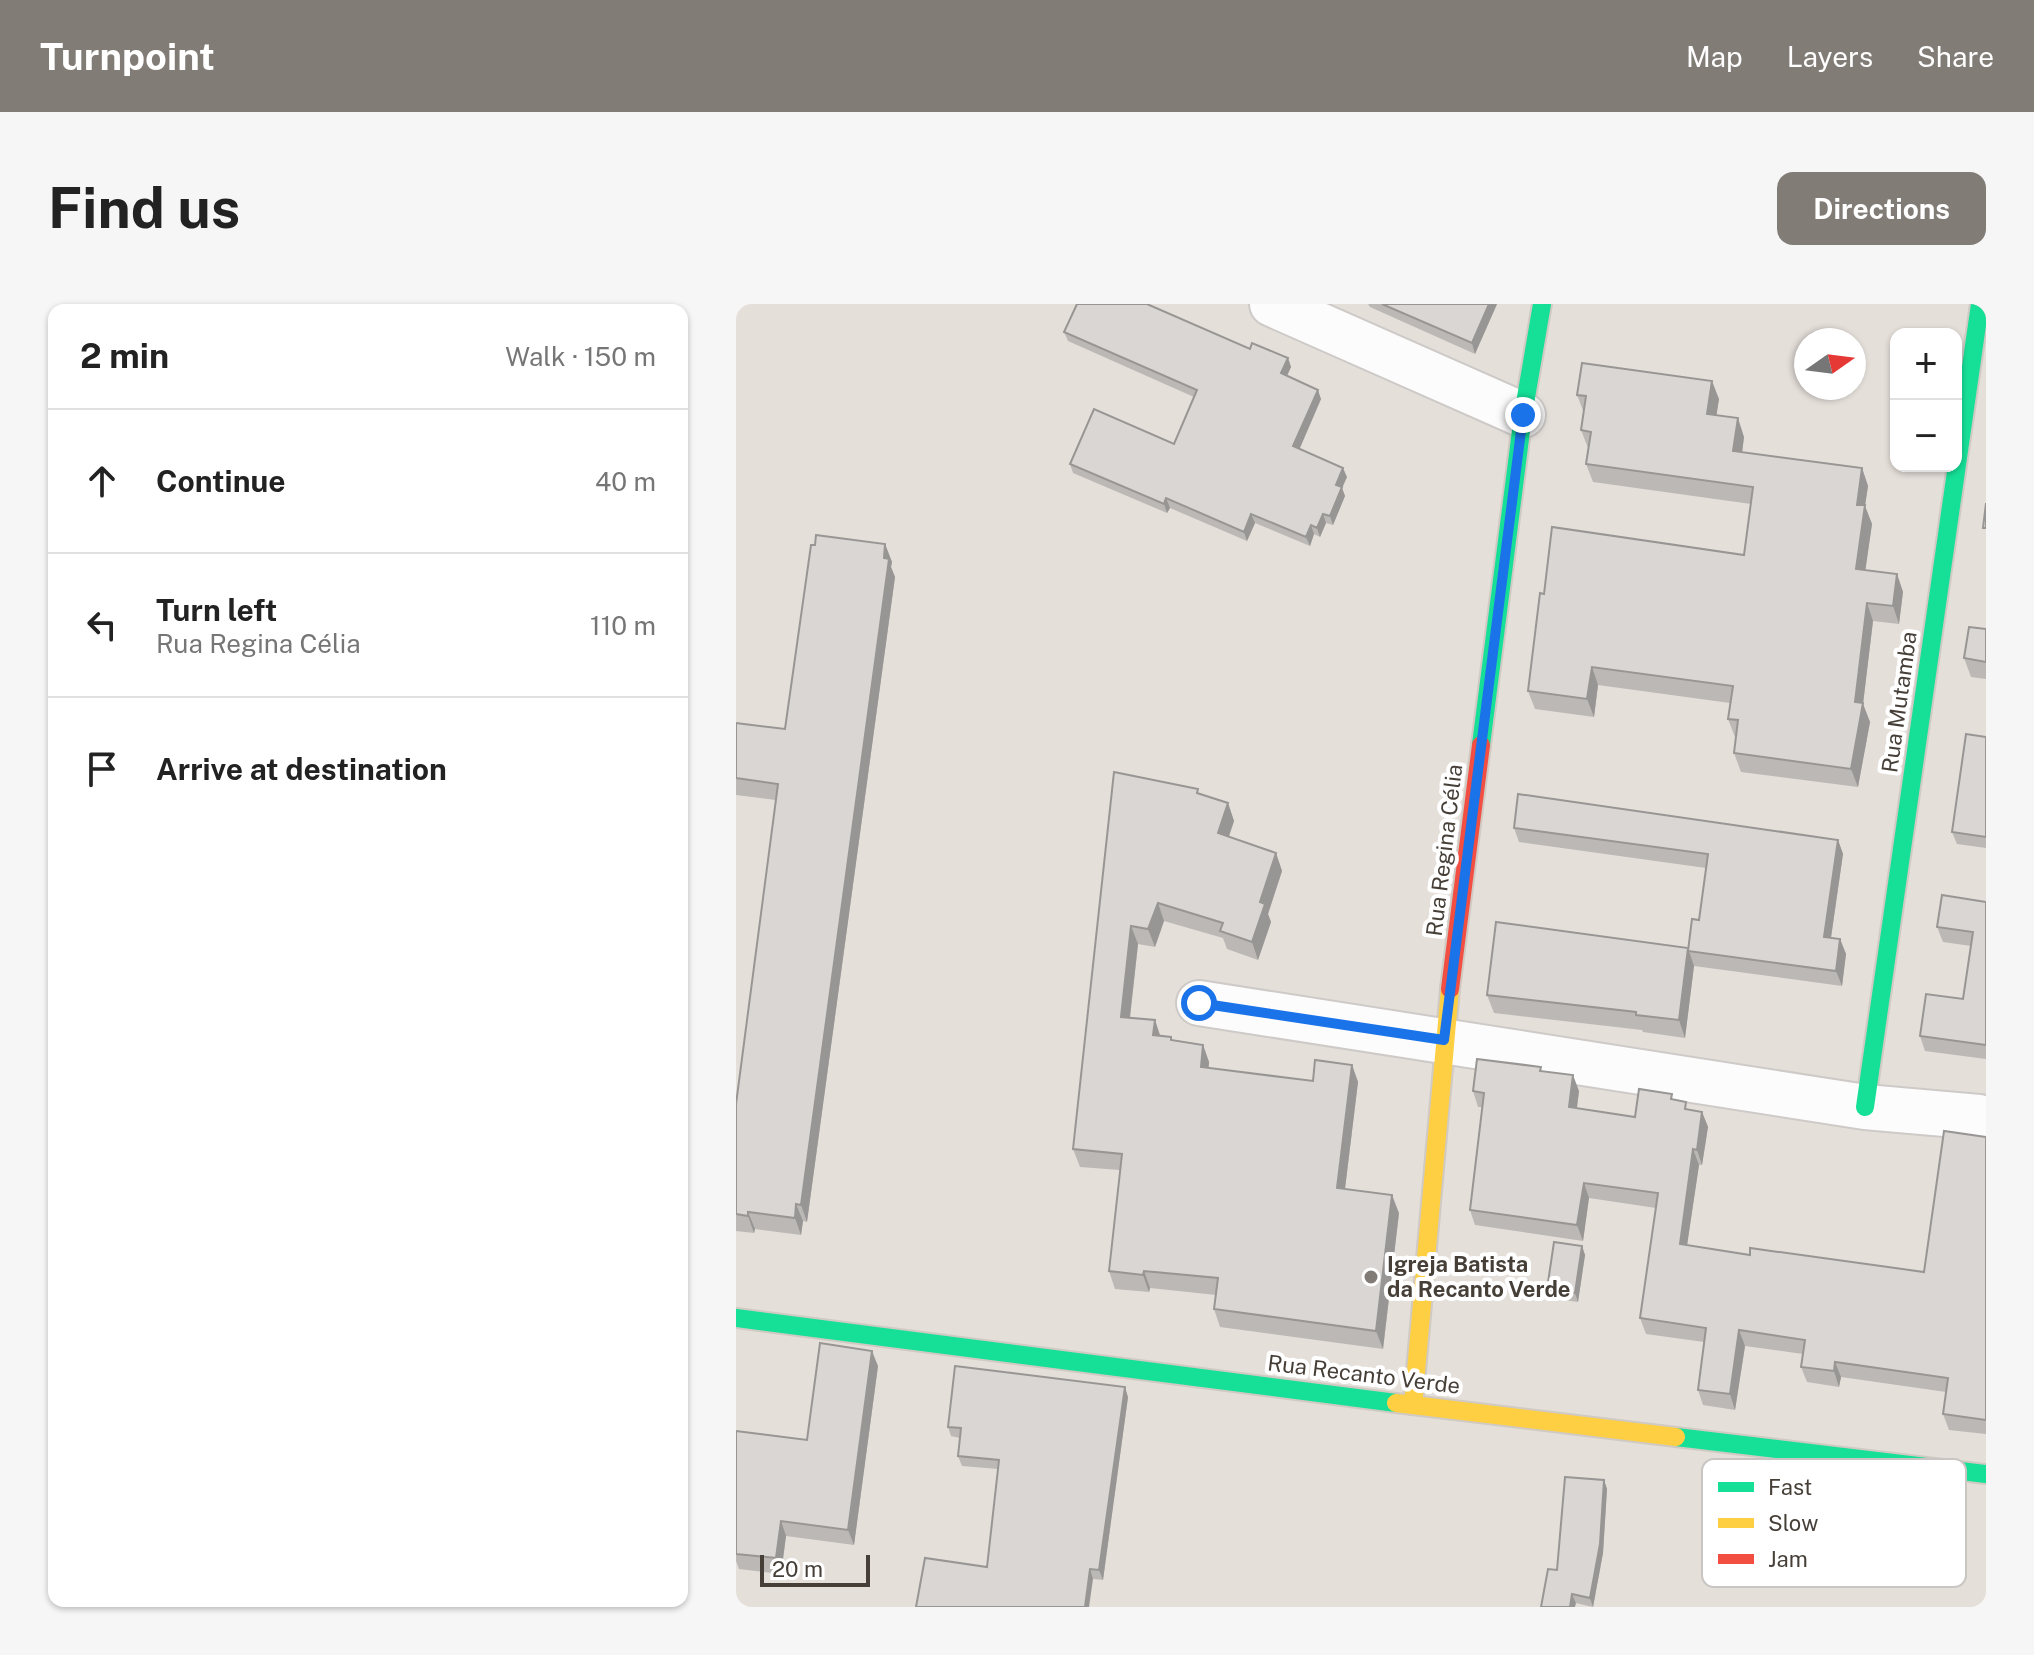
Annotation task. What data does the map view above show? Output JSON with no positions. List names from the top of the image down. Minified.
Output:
{"streets":{"street":["Rua Mutamba","Rua Regina Célia","Rua Recanto Verde"]},"crossings":[["Rua Regina Célia","Rua Recanto Verde"]],"places":["Igreja Batista da Recanto Verde"],"legend":["Fast","Slow","Jam"],"scale_bar":"20 m","north":"right","page":{"header":"Turnpoint","nav":["Map","Layers","Share"],"buttons":"Directions","title":"Find us","heading":["2 min","Walk · 150 m"],"map_buttons":["+","−"],"list":[["Continue","40 m"],["Turn left","Rua Regina Célia","110 m"],"Arrive at destination"],"scale":"20 m"}}
